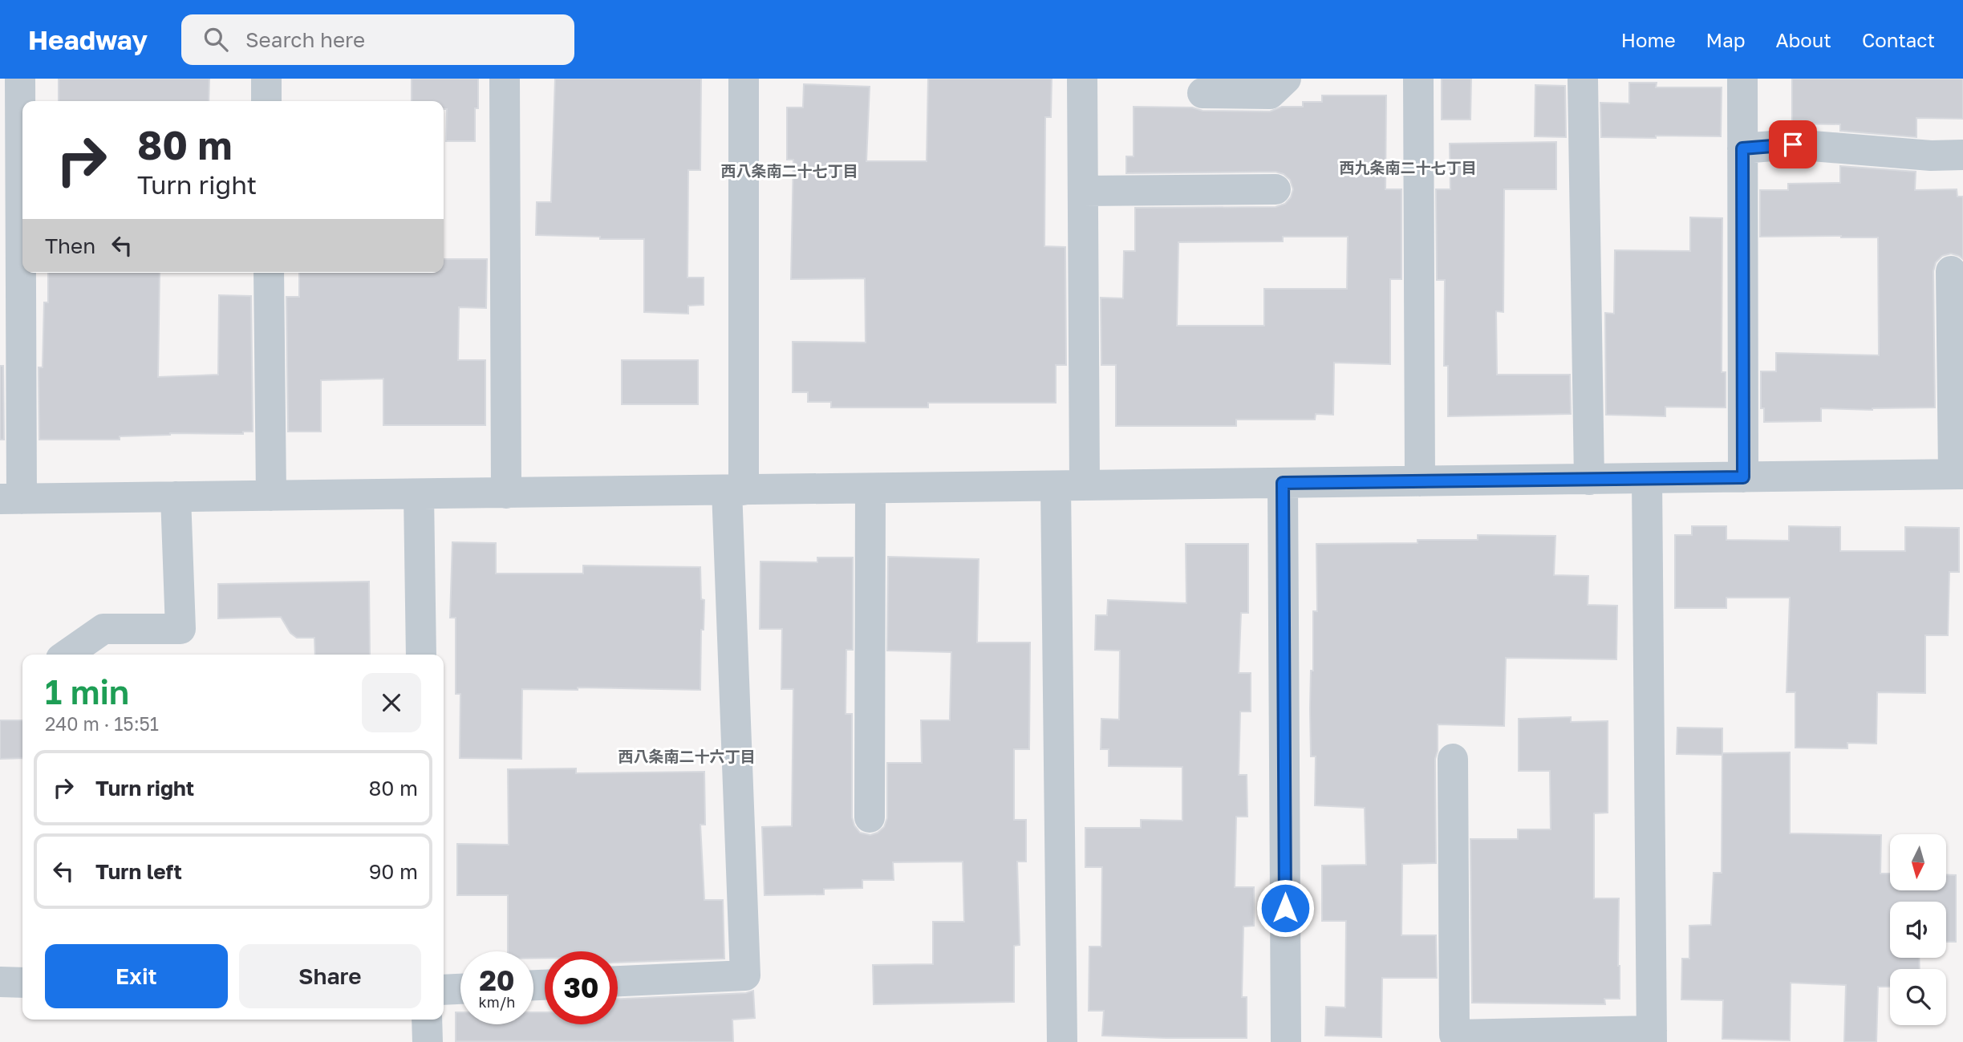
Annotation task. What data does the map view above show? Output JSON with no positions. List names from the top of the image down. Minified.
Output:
{"districts":["西九条南二十七丁目","西八条南二十七丁目","西八条南二十六丁目"],"north":"bottom","page":{"header":"Headway","search":"Search here","nav":["Home","Map","About","Contact"],"turn":["80 m","Turn right"],"then":"Then","heading":["1 min","240 m · 15:51"],"list":[{"name":"Turn right","value":"80 m"},{"name":"Turn left","value":"90 m"}],"buttons":["Exit","Share"],"speed":"20 km/h","limit":"30"}}
